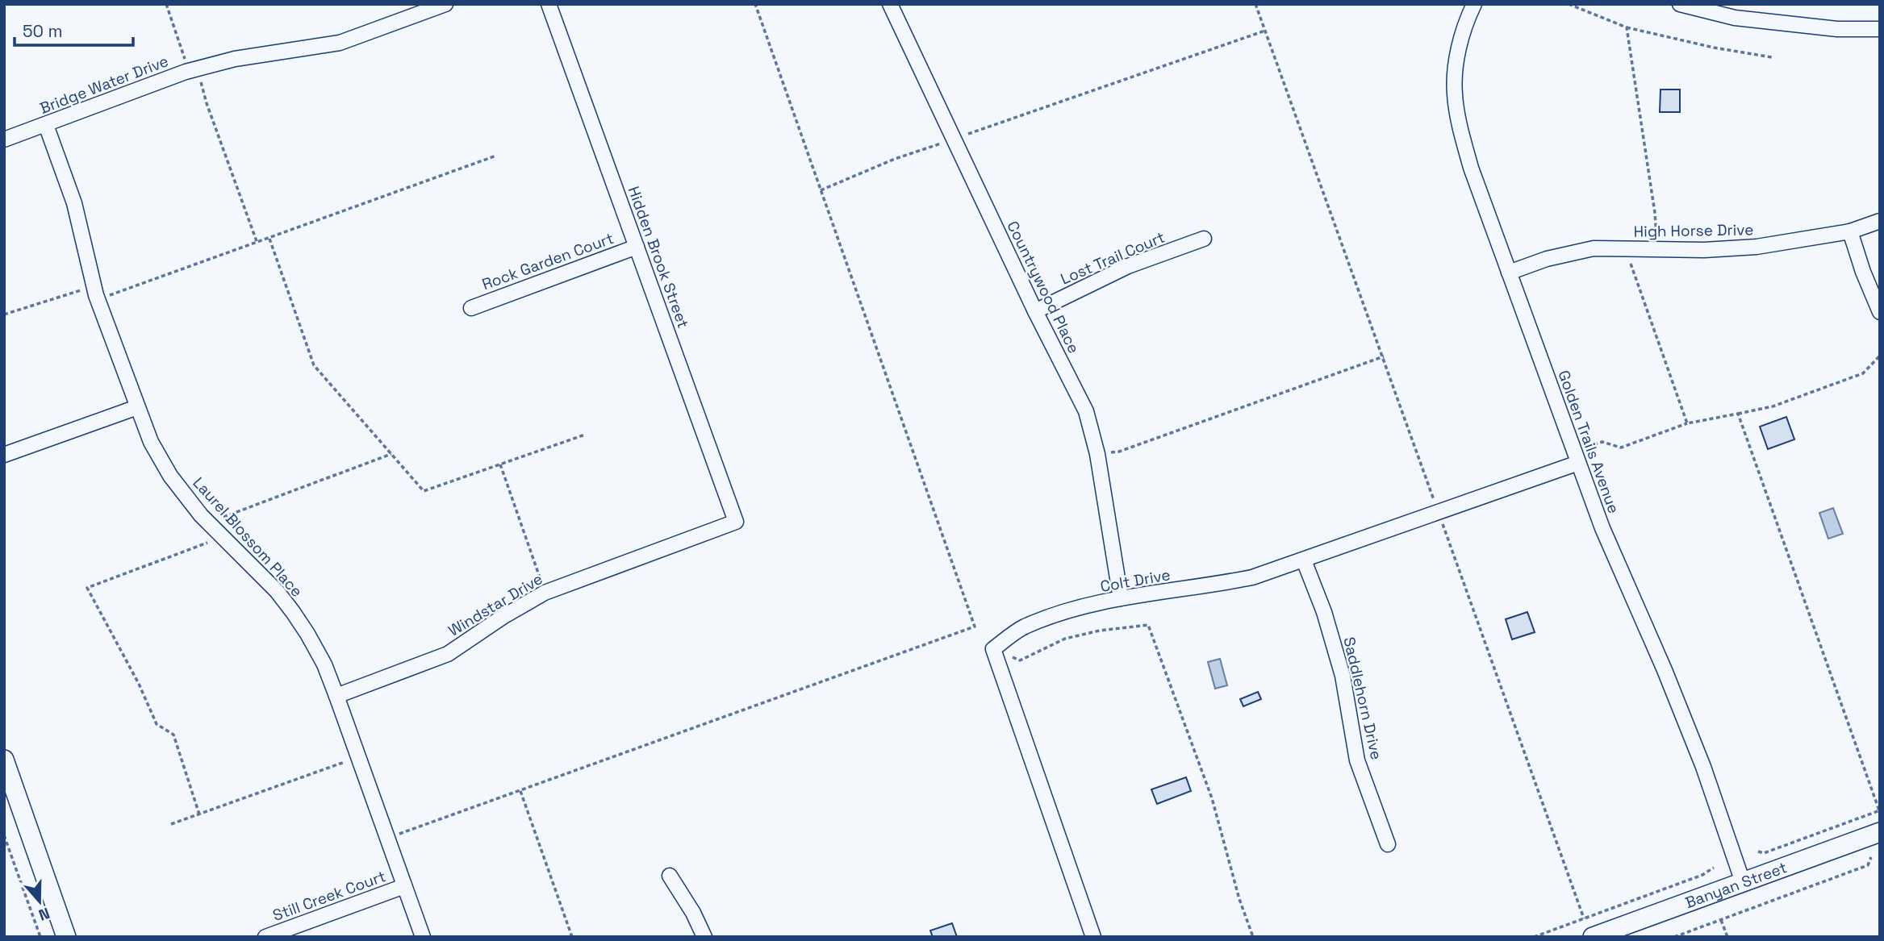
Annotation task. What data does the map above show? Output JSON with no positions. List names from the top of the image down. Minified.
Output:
{"streets":{"street":["Bridge Water Drive","High Horse Drive","Hidden Brook Street","Lost Trail Court","Rock Garden Court","Countrywood Place","Golden Trails Avenue","Laurel Blossom Place","Colt Drive","Windstar Drive","Saddlehorn Drive","Banyan Street","Still Creek Court"]},"crossings":[["Bridge Water Drive","Laurel Blossom Place"],["High Horse Drive","Golden Trails Avenue"],["Hidden Brook Street","Rock Garden Court"],["Hidden Brook Street","Windstar Drive"],["Lost Trail Court","Countrywood Place"],["Countrywood Place","Colt Drive"],["Golden Trails Avenue","Colt Drive"],["Golden Trails Avenue","Banyan Street"],["Laurel Blossom Place","Windstar Drive"],["Laurel Blossom Place","Still Creek Court"],["Colt Drive","Saddlehorn Drive"]],"scale_bar":"50 m","north":"bottom"}
